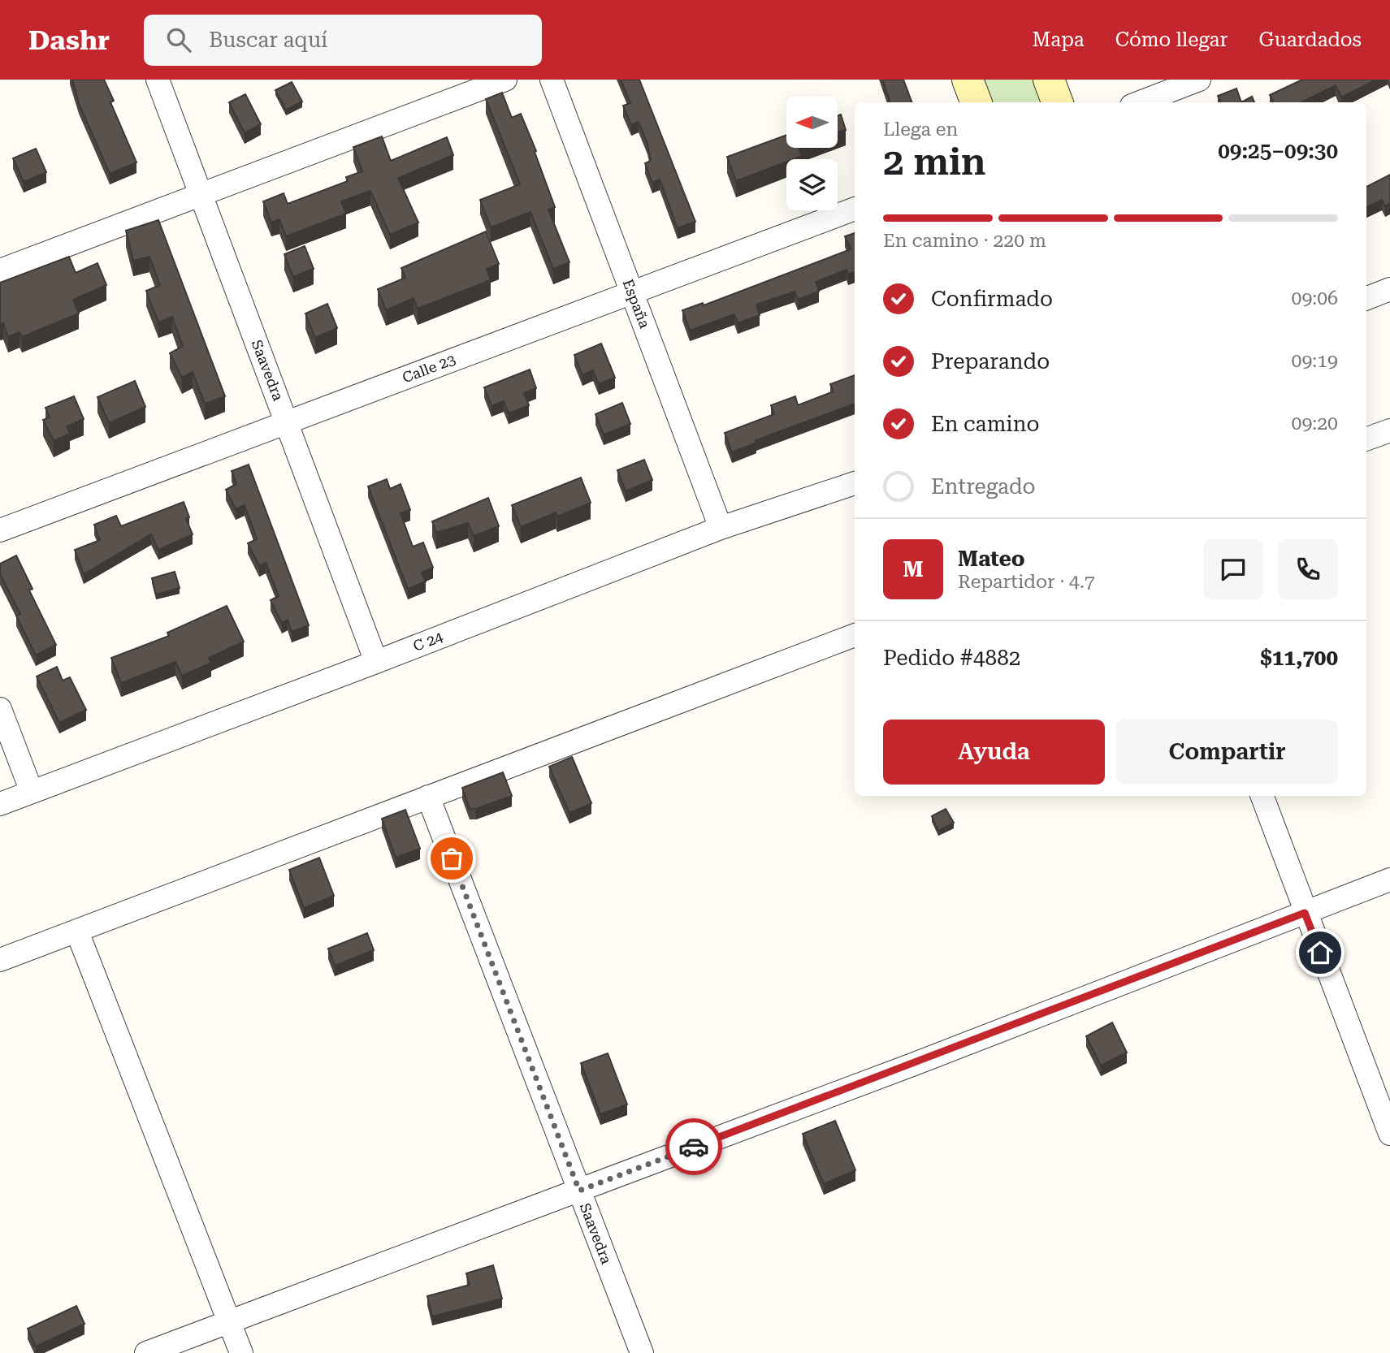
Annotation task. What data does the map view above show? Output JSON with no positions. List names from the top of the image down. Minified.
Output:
{"streets":{"street":["España","Calle 23","Saavedra","C 24"]},"crossings":[["España","Calle 23"],["España","C 24"],["Calle 23","Saavedra"],["Saavedra","C 24"]],"north":"left","page":{"header":"Dashr","search":"Buscar aquí","nav":["Mapa","Cómo llegar","Guardados"],"heading":["2 min","Llega en","09:25–09:30"],"panel":["Mateo","Repartidor · 4.7","Pedido #4882","$11,700"],"bar":"En camino · 220 m","list":[["Confirmado","09:06"],["Preparando","09:19"],["En camino","09:20"],"Entregado"],"round":"M","buttons":["Ayuda","Compartir"]}}
